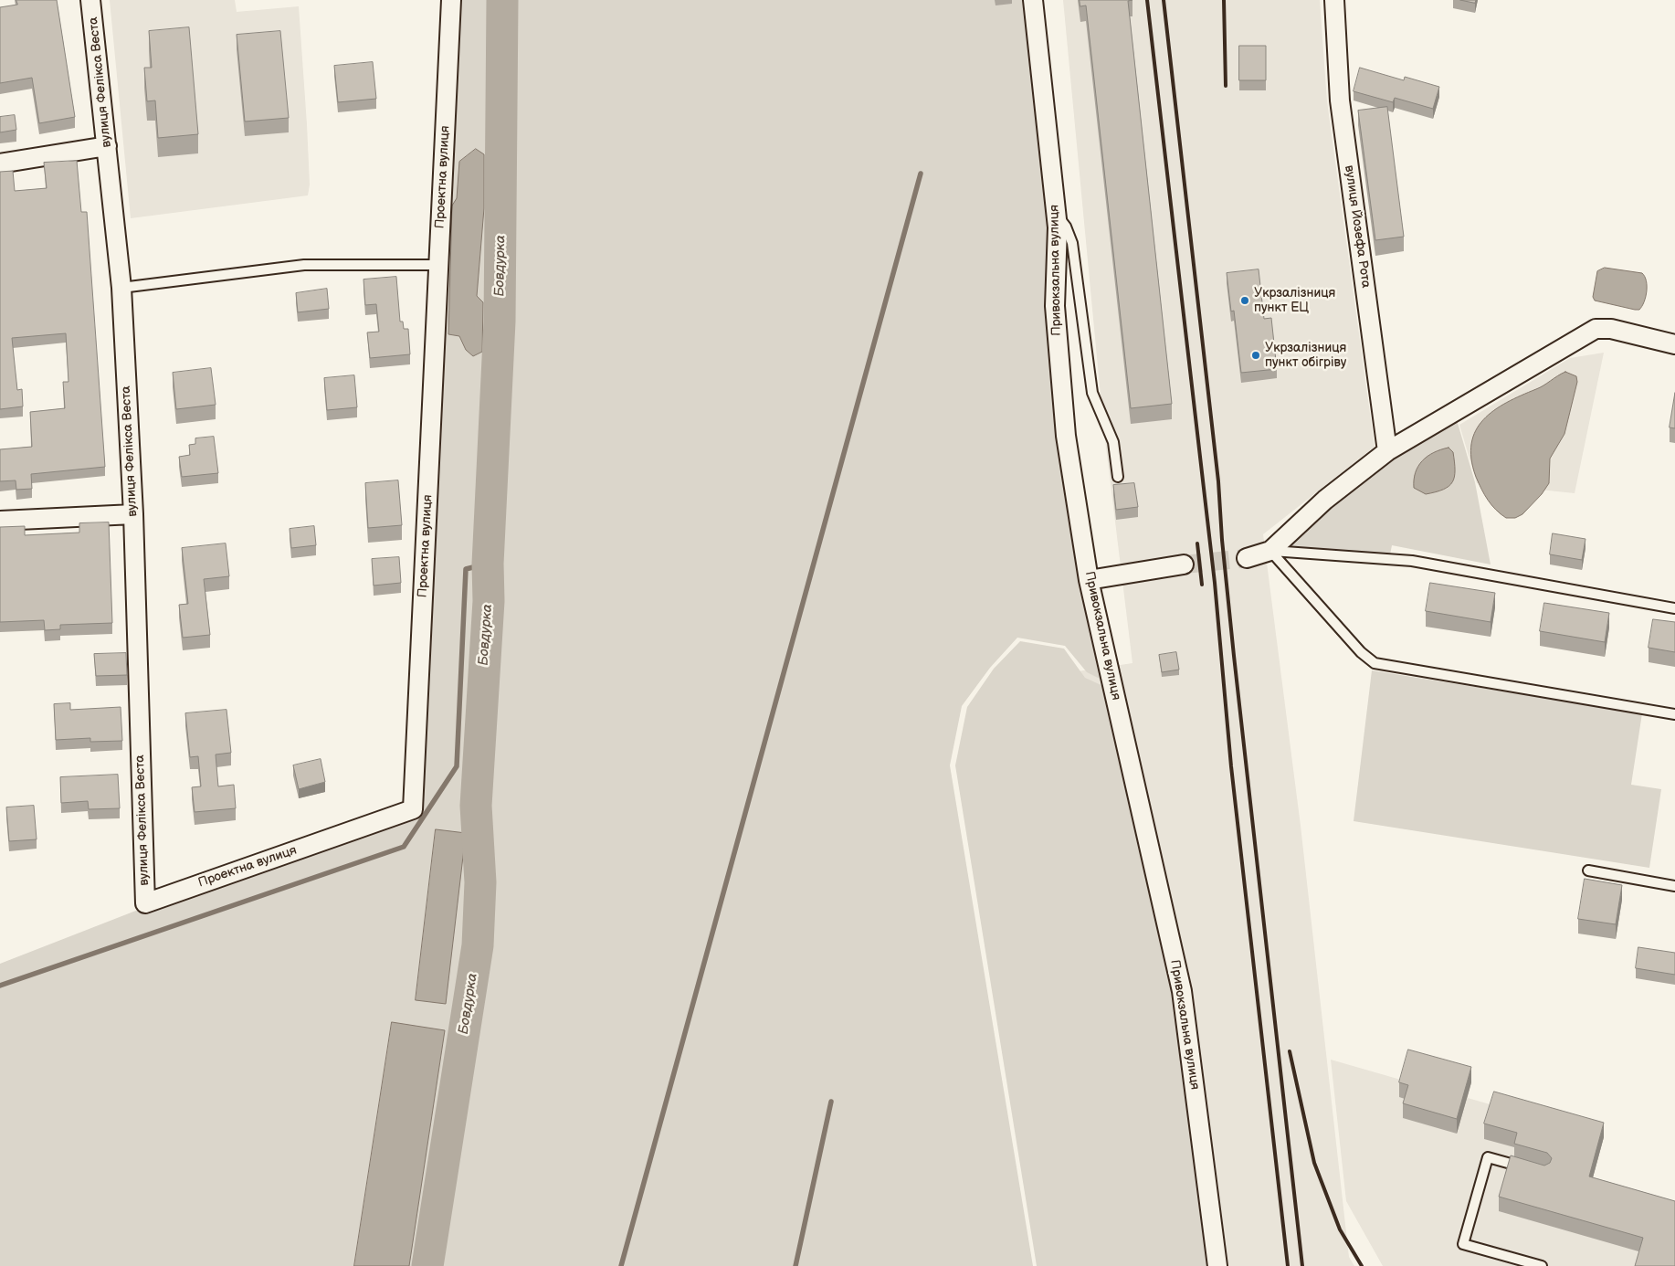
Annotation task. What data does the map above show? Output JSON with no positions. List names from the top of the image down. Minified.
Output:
{"streets":{"street":["вулиця Фелікса Веста","Проектна вулиця","вулиця Йозефа Рота","Привокзальна вулиця"]},"crossings":[["вулиця Фелікса Веста","Проектна вулиця"]],"water":["Бовдурка"],"places":["Укрзалізниця пункт ЕЦ","Укрзалізниця пункт обігріву"]}
